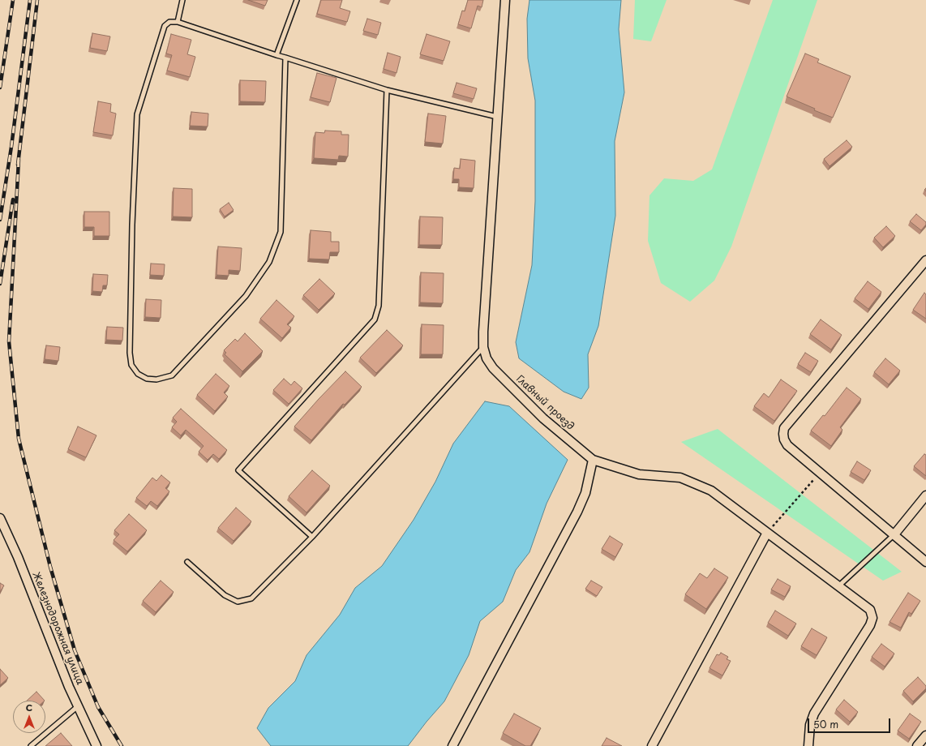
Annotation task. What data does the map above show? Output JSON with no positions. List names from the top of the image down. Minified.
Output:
{"streets":{"street":["Главный проезд","Железнодорожная улица"]},"scale_bar":"50 m","north":"top"}
